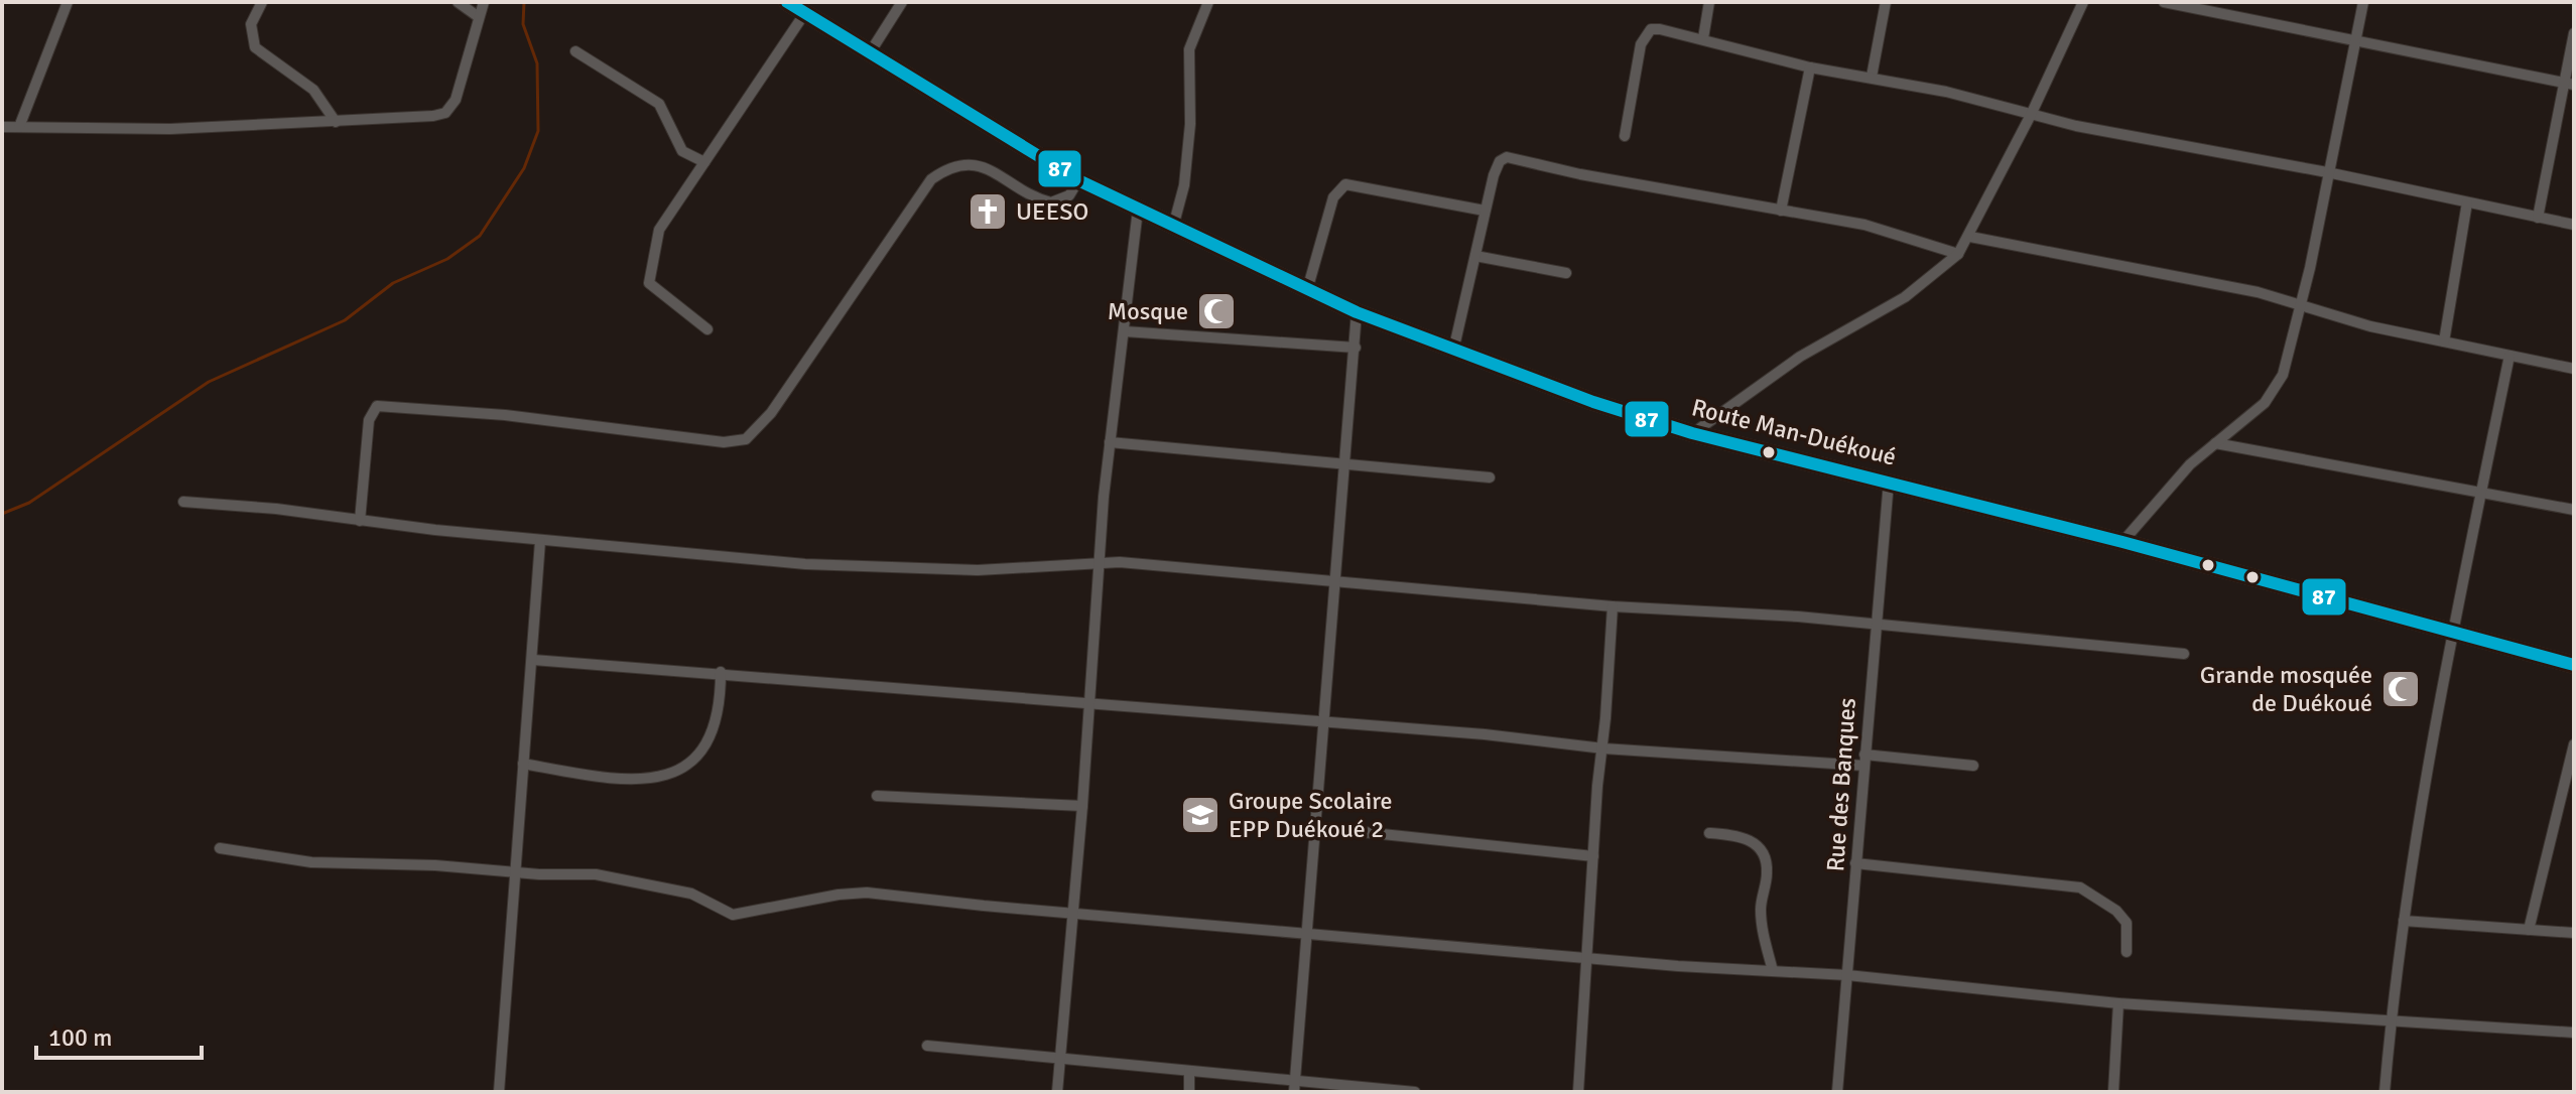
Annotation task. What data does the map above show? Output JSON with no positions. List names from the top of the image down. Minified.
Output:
{"streets":{"main road":["Route Man-Duékoué"],"street":["Rue des Banques"]},"crossings":[["Route Man-Duékoué","Rue des Banques"]],"places":{"church":["UEESO"],"mosque":["Mosque","Grande mosquée de Duékoué"],"school or university":["Groupe Scolaire EPP Duékoué 2"]},"lines":["transit line 87"],"scale_bar":"100 m"}
